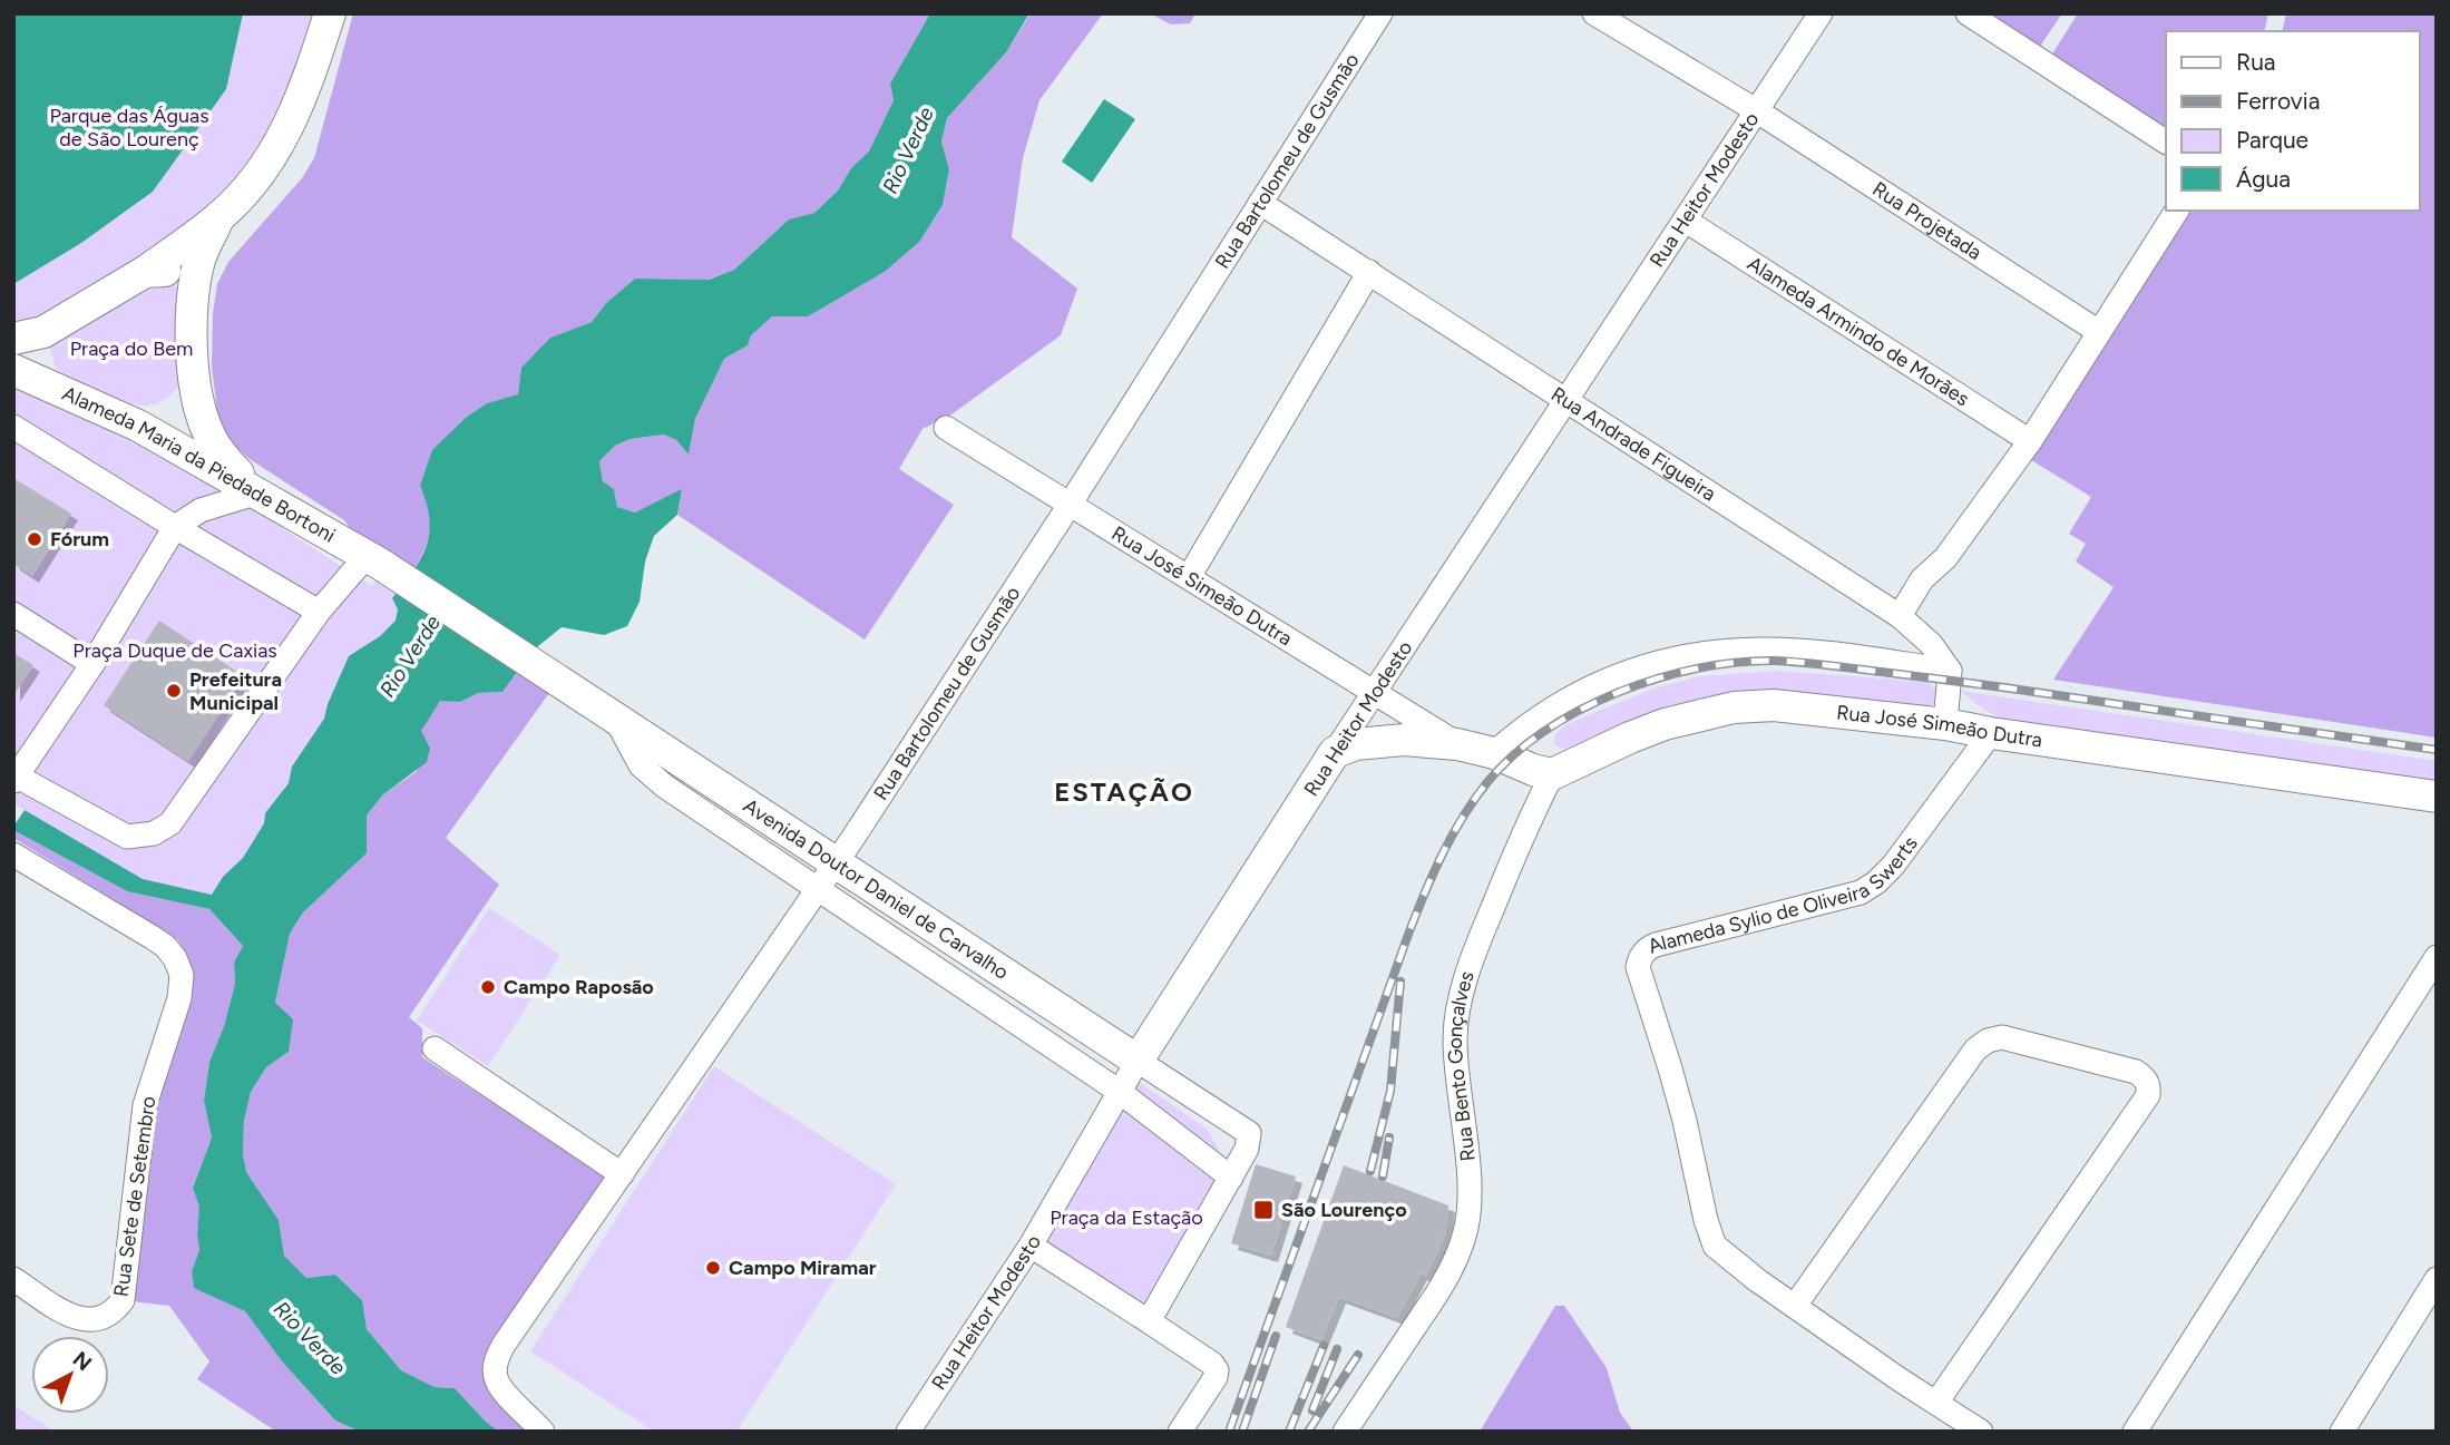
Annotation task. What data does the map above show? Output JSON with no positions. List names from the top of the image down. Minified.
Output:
{"streets":{"main road":["Rua Heitor Modesto","Alameda Maria da Piedade Bortoni","Rua José Simeão Dutra","Avenida Doutor Daniel de Carvalho"],"street":["Rua Bartolomeu de Gusmão","Rua Projetada","Alameda Armindo de Morães","Rua Andrade Figueira","Alameda Sylio de Oliveira Swerts","Rua Bento Gonçalves","Rua Sete de Setembro"]},"crossings":[["Rua Bartolomeu de Gusmão","Rua Andrade Figueira"],["Rua Bartolomeu de Gusmão","Rua José Simeão Dutra"],["Rua Bartolomeu de Gusmão","Avenida Doutor Daniel de Carvalho"],["Rua Heitor Modesto","Rua Projetada"],["Rua Heitor Modesto","Alameda Armindo de Morães"],["Rua Heitor Modesto","Rua Andrade Figueira"],["Rua Heitor Modesto","Rua José Simeão Dutra"],["Rua Heitor Modesto","Avenida Doutor Daniel de Carvalho"],["Alameda Maria da Piedade Bortoni","Avenida Doutor Daniel de Carvalho"],["Rua José Simeão Dutra","Alameda Sylio de Oliveira Swerts"],["Rua José Simeão Dutra","Rua Bento Gonçalves"]],"districts":["ESTAÇÃO"],"water":["Rio Verde"],"parks":["Parque das Águas de São Lourenç","Praça do Bem","Praça Duque de Caxias","Praça da Estação"],"places":{"other":["Fórum","Prefeitura Municipal","Campo Raposão","Campo Miramar"],"transit":["São Lourenço"]},"legend":["Rua","Ferrovia","Parque","Água"],"north":"top right"}
